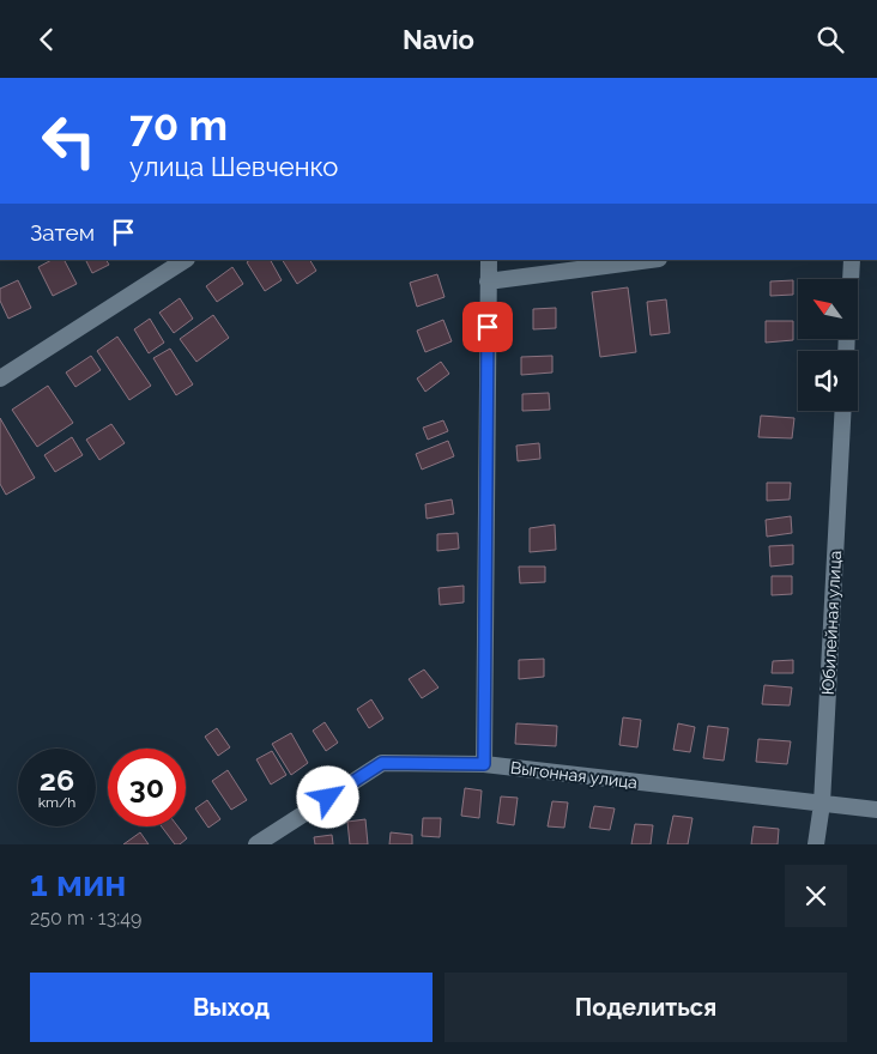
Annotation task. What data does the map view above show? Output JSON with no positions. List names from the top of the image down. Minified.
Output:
{"streets":{"street":["Юбилейная улица","Выгонная улица"]},"crossings":[["Юбилейная улица","Выгонная улица"]],"north":"top left","page":{"header":"Navio","turn":["70 m","улица Шевченко"],"then":"Затем","speed":"26 km/h","limit":"30","heading":["1 мин","250 m · 13:49"],"buttons":["Выход","Поделиться"]}}
